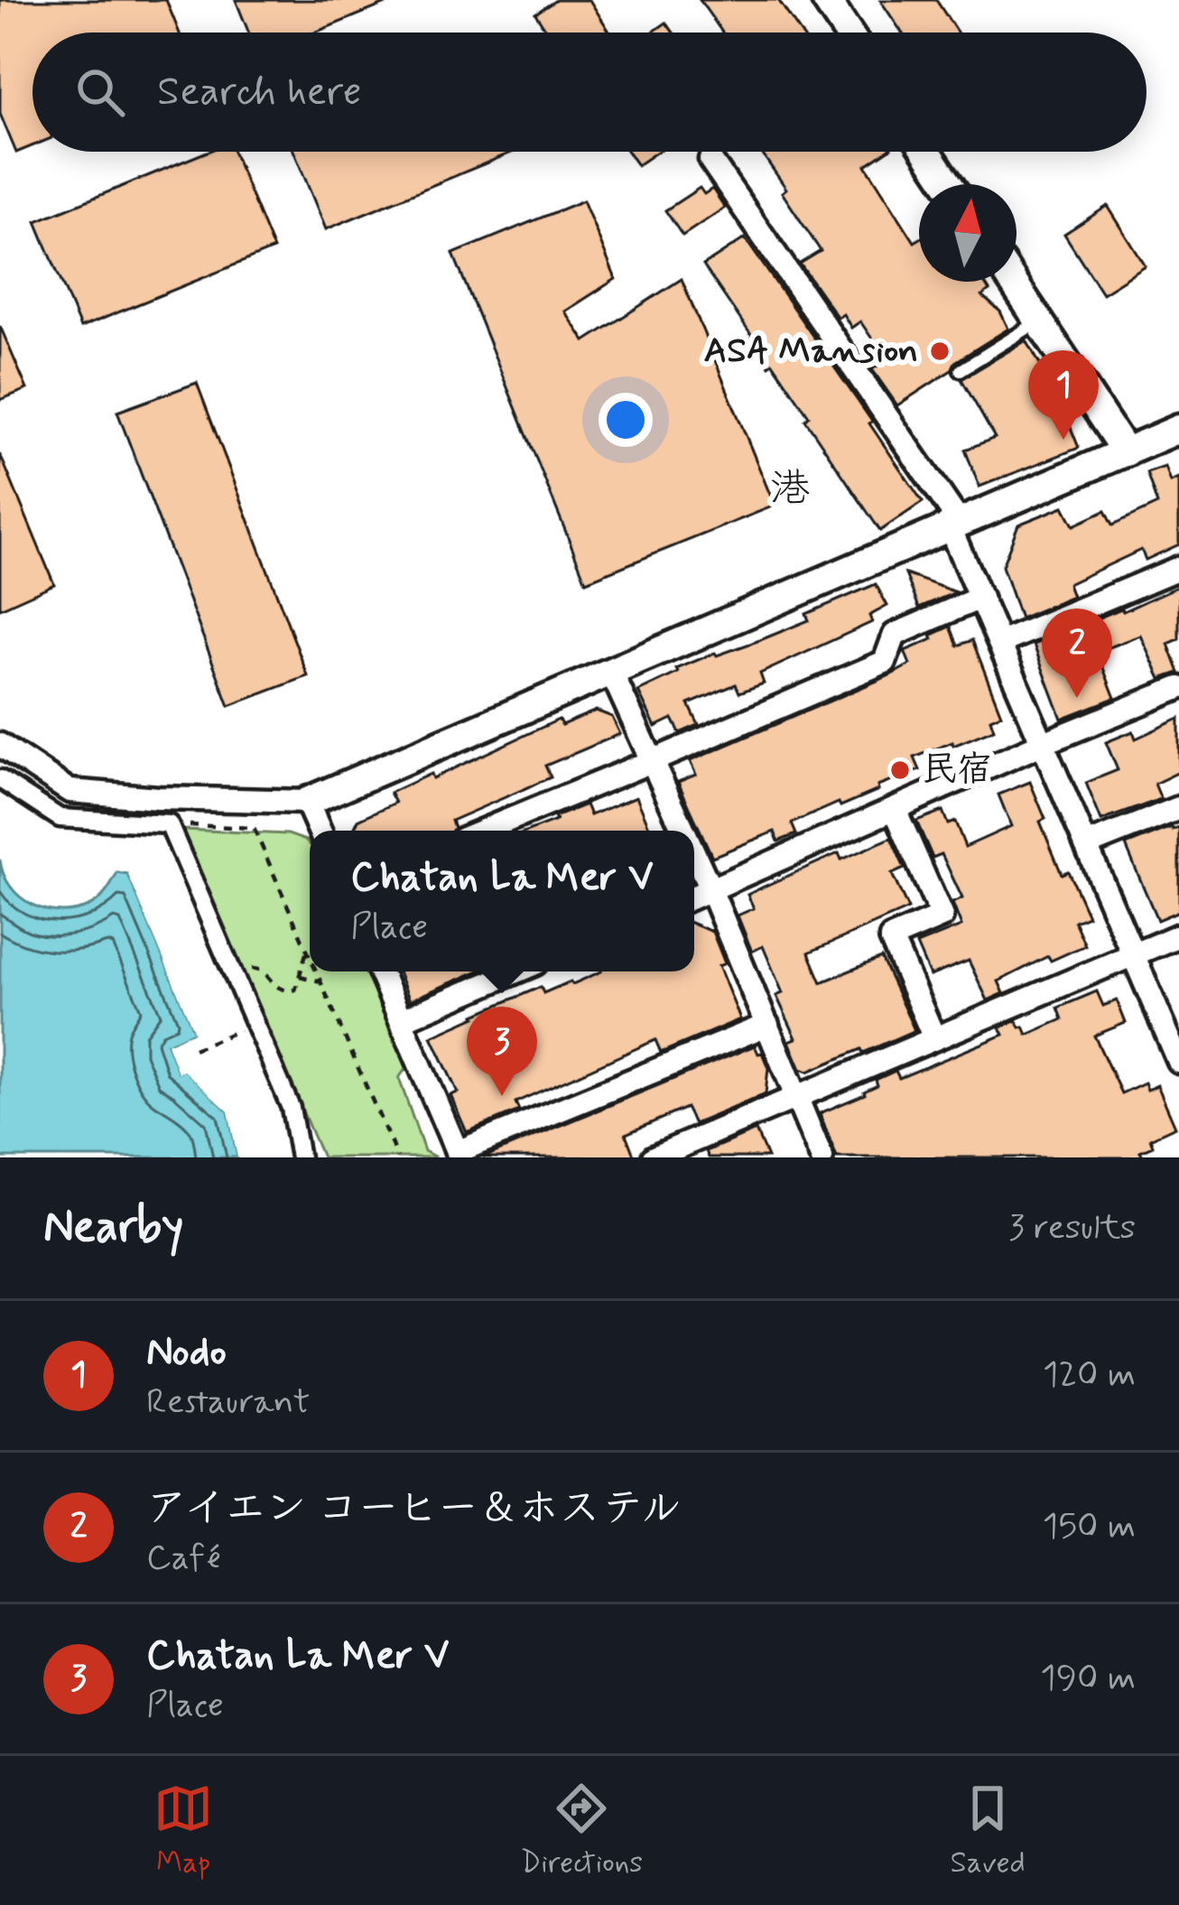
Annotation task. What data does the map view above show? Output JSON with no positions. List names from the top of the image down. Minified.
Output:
{"districts":["港"],"places":["ASA Mansion","民宿"],"north":"top","page":{"search":"Search here","pins":["1","2","3"],"popup":["Chatan La Mer V","Place"],"heading":["Nearby","3 results"],"list":[{"mark":"1","name":"Nodo","note":"Restaurant","value":"120 m"},{"mark":"2","name":"アイエン コーヒー＆ホステル","note":"Café","value":"150 m"},{"mark":"3","name":"Chatan La Mer V","note":"Place","value":"190 m"}],"nav":["Map","Directions","Saved"]}}
